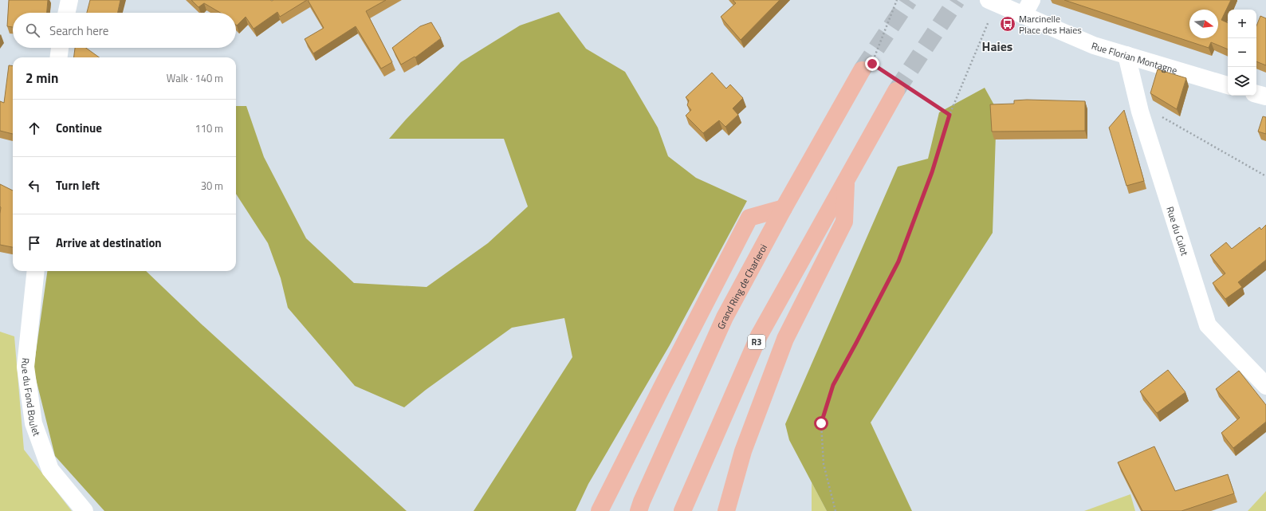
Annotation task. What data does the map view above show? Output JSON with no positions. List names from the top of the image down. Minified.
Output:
{"streets":{"highway":["Grand Ring de Charleroi","R3"],"street":["Rue Florian Montagne","Rue du Culot","Rue du Fond Boulet"]},"crossings":[["Rue Florian Montagne","Rue du Culot"]],"districts":["Haies"],"places":{"bus stop":["Marcinelle Place des Haies"]},"north":"right","page":{"map_buttons":["+","−"],"search":"Search here","heading":["2 min","Walk · 140 m"],"list":[["Continue","110 m"],["Turn left","30 m"],"Arrive at destination"]}}
